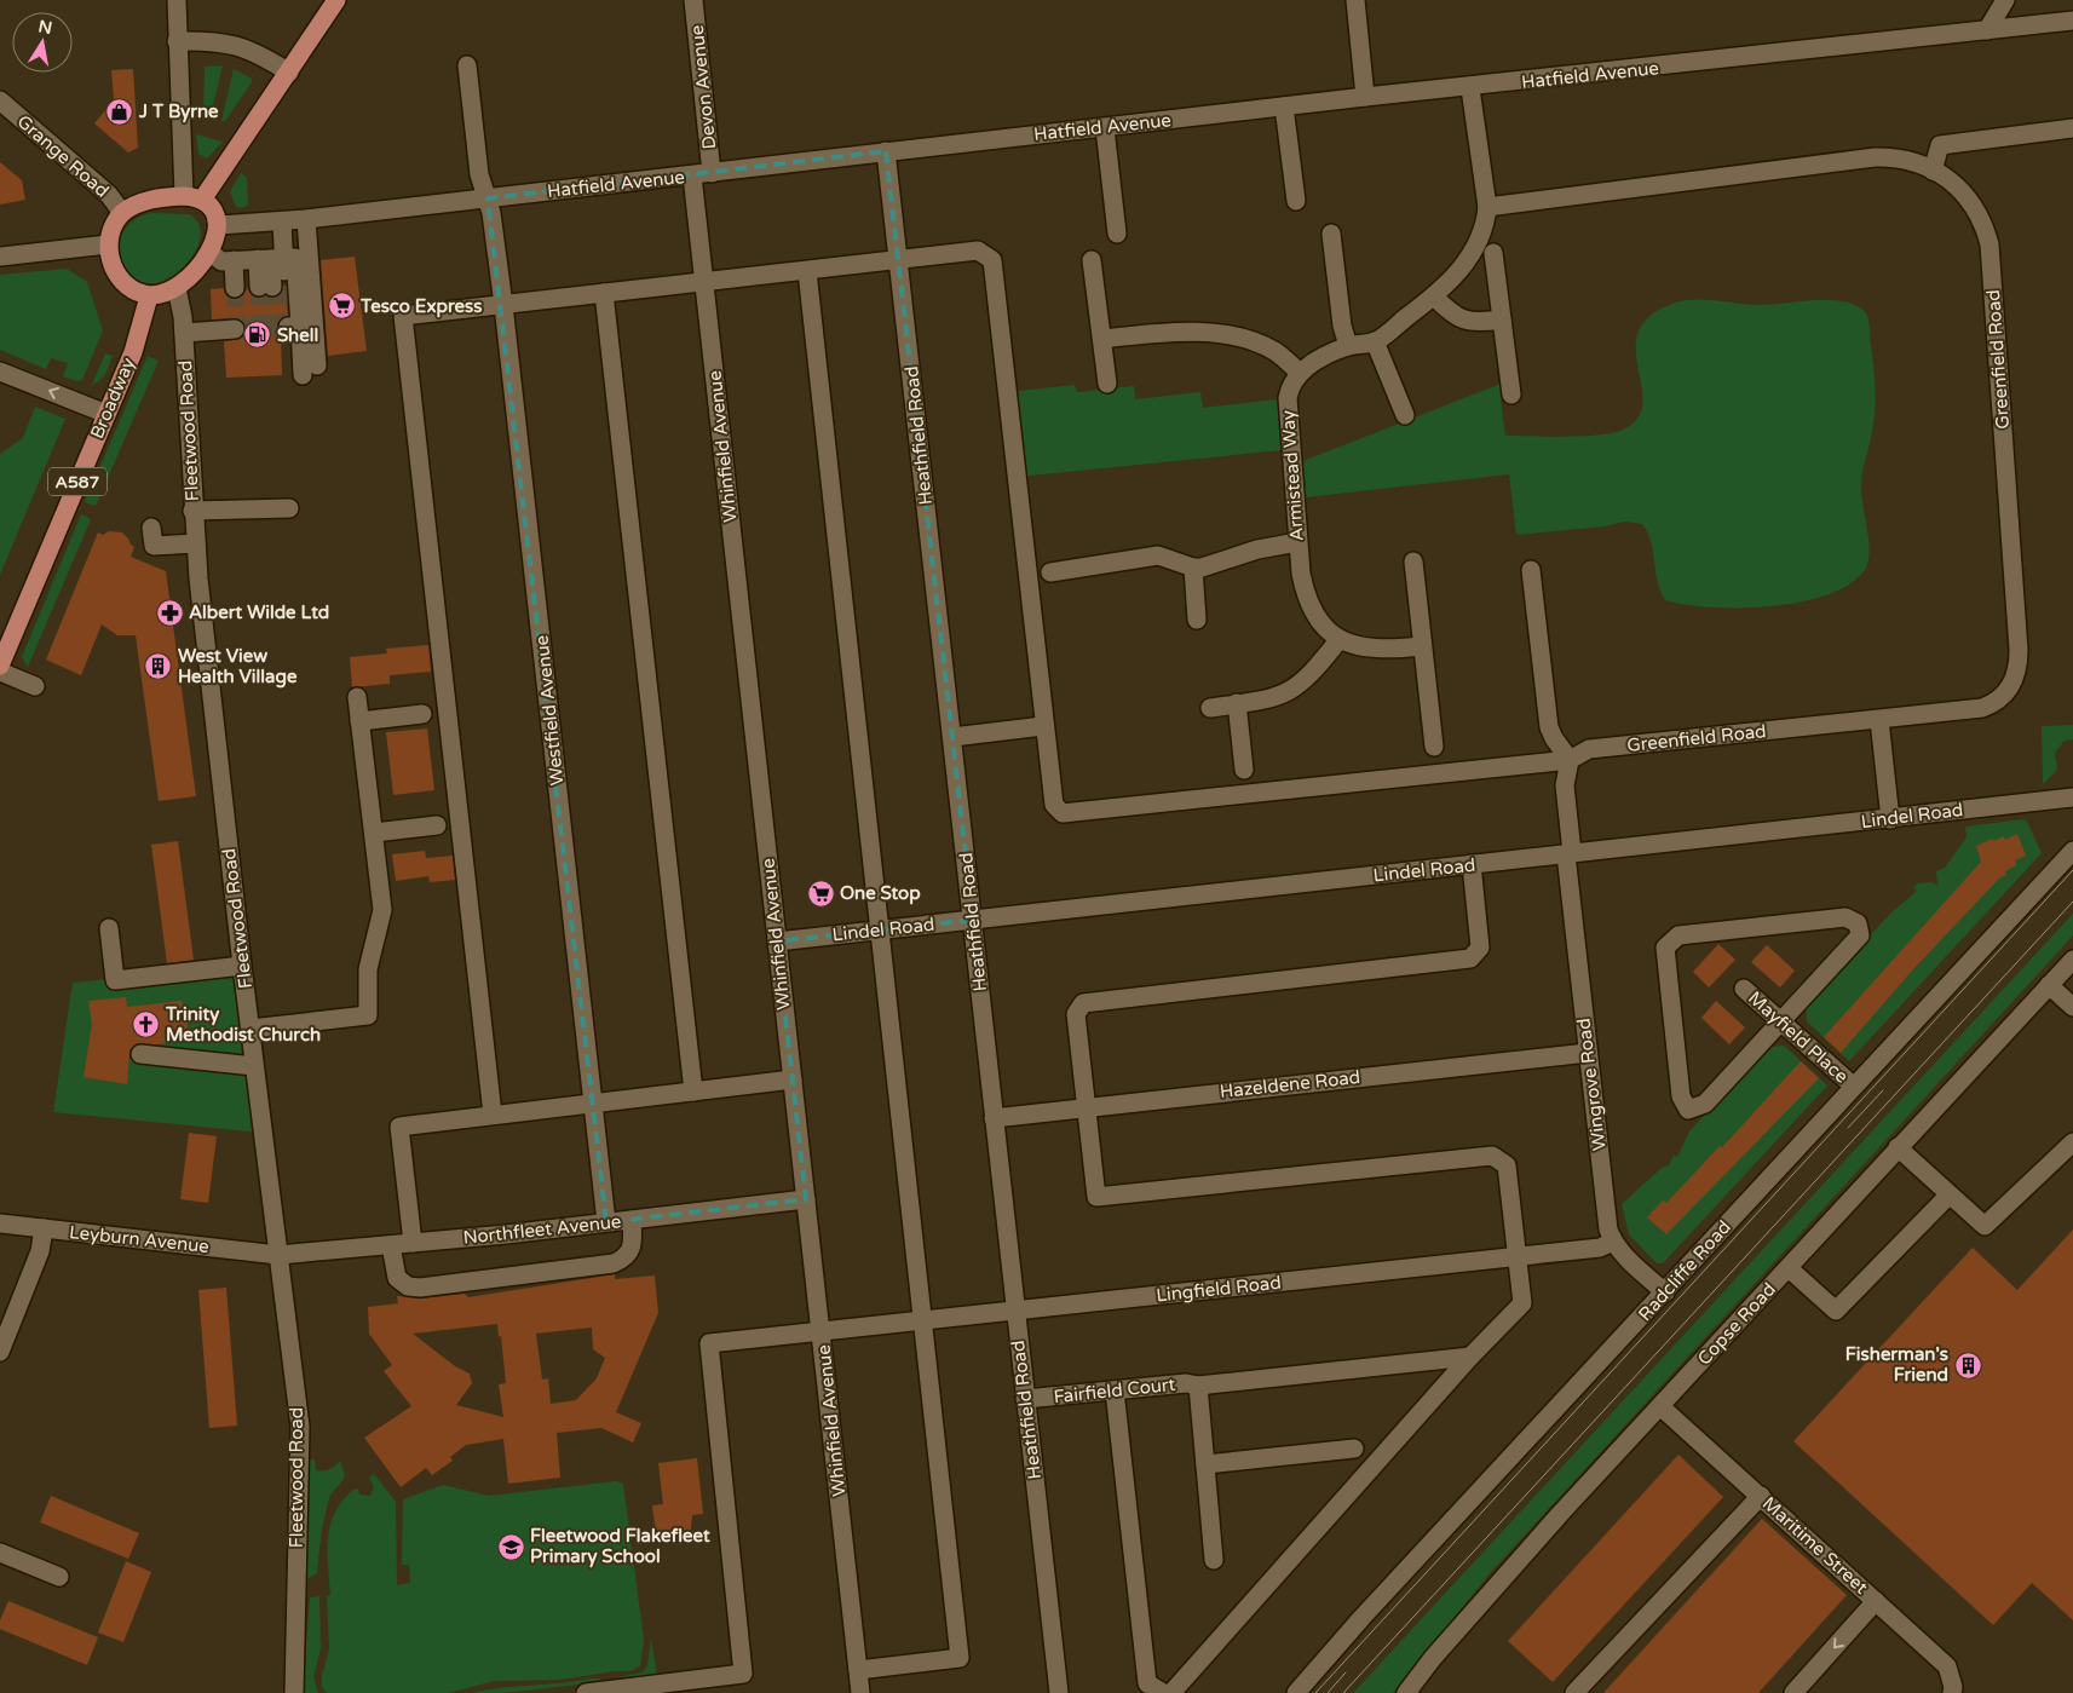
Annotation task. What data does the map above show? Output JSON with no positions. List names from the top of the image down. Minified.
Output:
{"streets":{"main road":["Broadway","A587"],"street":["Hatfield Avenue","Devon Avenue","Grange Road","Greenfield Road","Fleetwood Road","Heathfield Road","Whinfield Avenue","Armistead Way","Westfield Avenue","Lindel Road","Mayfield Place","Hazeldene Road","Wingrove Road","Northfleet Avenue","Leyburn Avenue","Radcliffe Road","Lingfield Road","Copse Road","Fairfield Court","Maritime Street"]},"crossings":[["Hatfield Avenue","Devon Avenue"],["Hatfield Avenue","Grange Road"],["Hatfield Avenue","Broadway"],["Hatfield Avenue","Fleetwood Road"],["Hatfield Avenue","Heathfield Road"],["Hatfield Avenue","Whinfield Avenue"],["Hatfield Avenue","Westfield Avenue"],["Grange Road","Broadway"],["Grange Road","Fleetwood Road"],["Broadway","Fleetwood Road"],["Fleetwood Road","Northfleet Avenue"],["Fleetwood Road","Leyburn Avenue"],["Heathfield Road","Lindel Road"],["Heathfield Road","Hazeldene Road"],["Heathfield Road","Lingfield Road"],["Heathfield Road","Fairfield Court"],["Whinfield Avenue","Lindel Road"],["Whinfield Avenue","Northfleet Avenue"],["Whinfield Avenue","Lingfield Road"],["Westfield Avenue","Northfleet Avenue"],["Lindel Road","Wingrove Road"],["Mayfield Place","Radcliffe Road"],["Hazeldene Road","Wingrove Road"],["Wingrove Road","Lingfield Road"],["Northfleet Avenue","Leyburn Avenue"],["Copse Road","Maritime Street"]],"places":{"shop":["J T Byrne"],"supermarket":["Tesco Express","One Stop"],"fuel station":["Shell"],"pharmacy":["Albert Wilde Ltd"],"building":["West View Health Village","Fisherman's Friend"],"church":["Trinity Methodist Church"],"school or university":["Fleetwood Flakefleet Primary School"]},"north":"top"}
